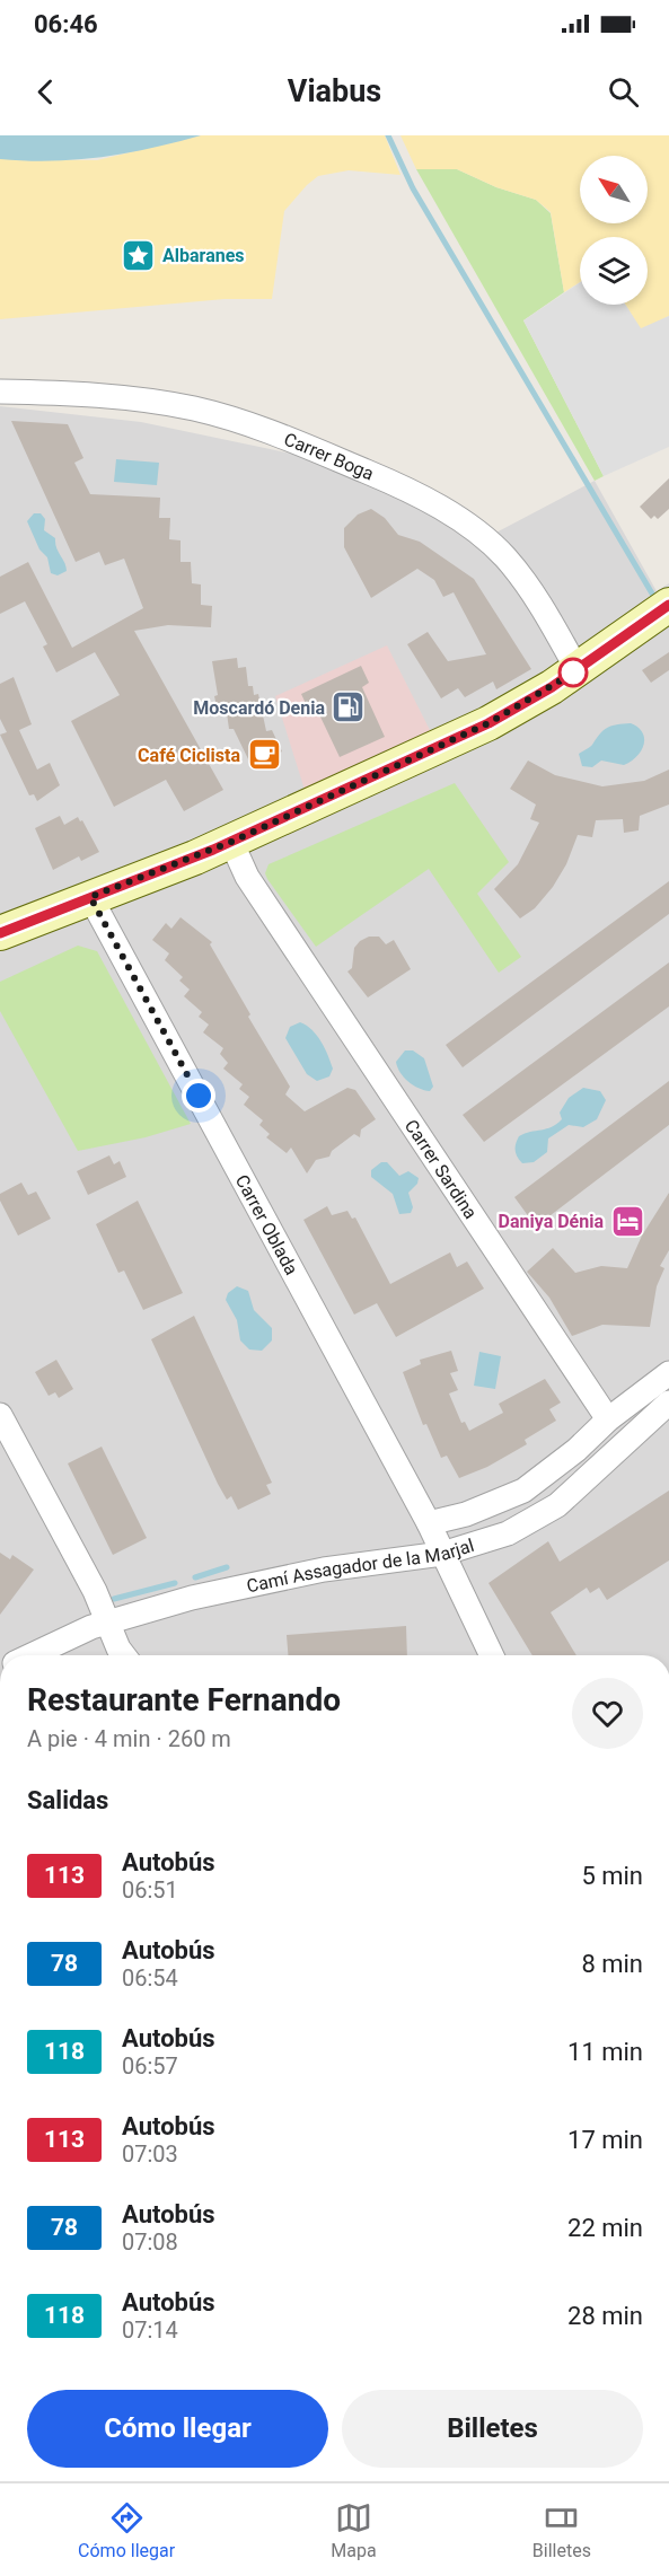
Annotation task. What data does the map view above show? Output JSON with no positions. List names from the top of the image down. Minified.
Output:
{"streets":{"street":["Carrer Boga","Carrer Sardina","Carrer Oblada","Camí Assagador de la Marjal"]},"crossings":[["Carrer Oblada","Camí Assagador de la Marjal"]],"places":{"place":["Albaranes"],"fuel station":["Moscardó Denia"],"cafe":["Café Ciclista"],"hotel":["Daniya Dénia"]},"lines":["bus line 113"],"north":"top left","page":{"status":"06:46","header":"Viabus","heading":[["Restaurante Fernando","A pie · 4 min · 260 m"],"Salidas"],"list":[{"mark":"113","name":"Autobús","note":"06:51","value":"5 min"},{"mark":"78","name":"Autobús","note":"06:54","value":"8 min"},{"mark":"118","name":"Autobús","note":"06:57","value":"11 min"},{"mark":"113","name":"Autobús","note":"07:03","value":"17 min"},{"mark":"78","name":"Autobús","note":"07:08","value":"22 min"},{"mark":"118","name":"Autobús","note":"07:14","value":"28 min"}],"buttons":["Cómo llegar","Billetes"],"tabs":["Cómo llegar","Mapa","Billetes"]}}
